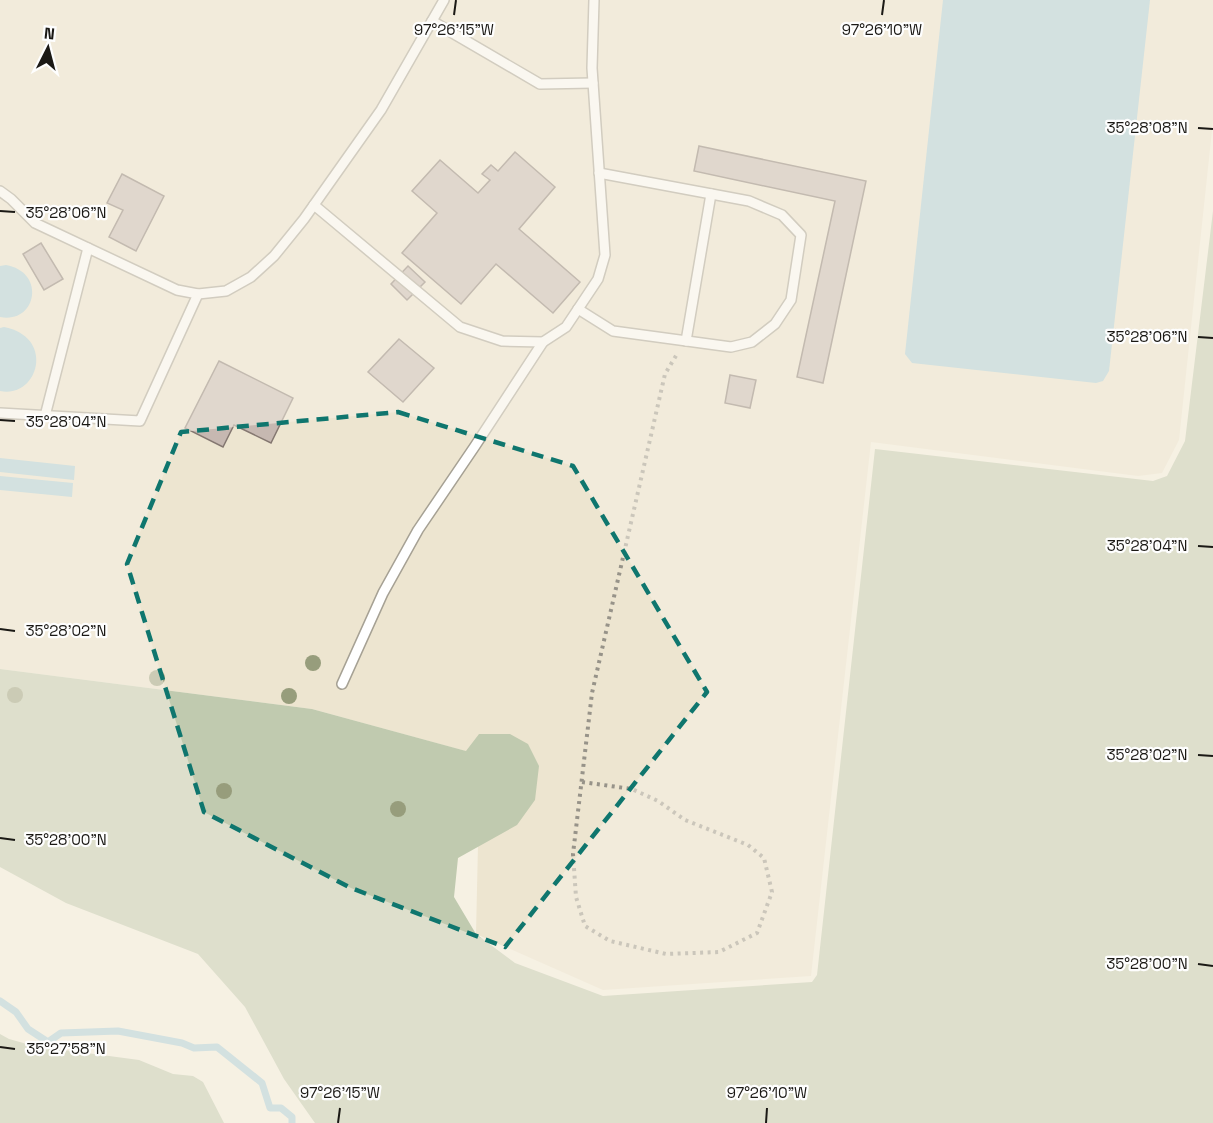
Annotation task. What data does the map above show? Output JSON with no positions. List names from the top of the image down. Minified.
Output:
{"north":"top","coordinates":["97°26'15\"W","97°26'10\"W","35°28'08\"N","35°28'06\"N","35°28'04\"N","35°28'02\"N","35°28'00\"N","35°27'58\"N"]}
